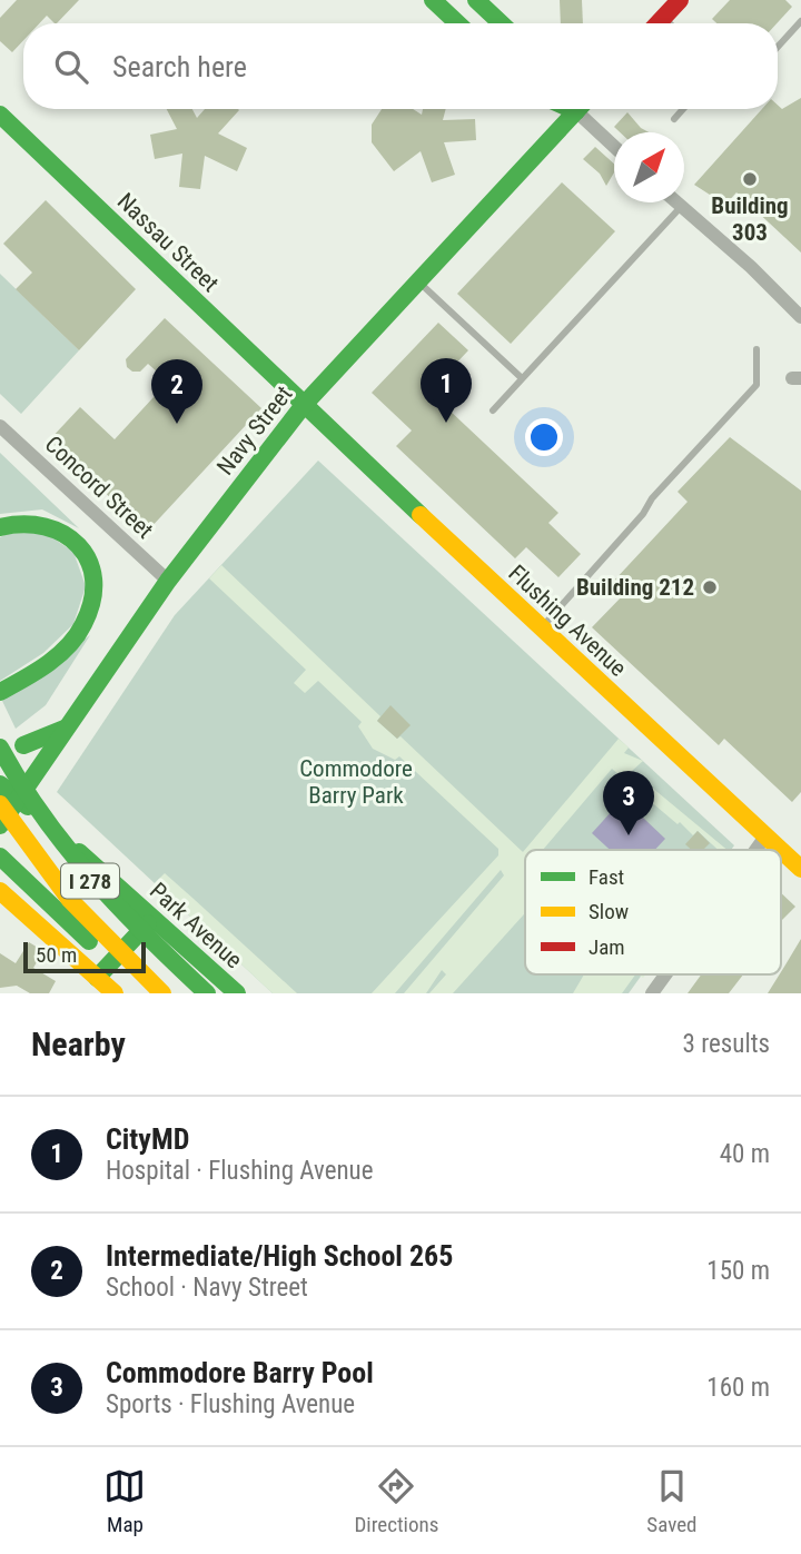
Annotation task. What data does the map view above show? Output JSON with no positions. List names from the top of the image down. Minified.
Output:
{"streets":{"main road":["Nassau Street","Navy Street","Flushing Avenue","I 278","Park Avenue"],"street":["Concord Street"]},"crossings":[["Nassau Street","Navy Street"],["Nassau Street","Flushing Avenue"],["Navy Street","Concord Street"],["Navy Street","Flushing Avenue"],["Navy Street","Park Avenue"]],"parks":["Commodore Barry Park"],"places":["Building 303","Building 212"],"legend":["Fast","Slow","Jam"],"scale_bar":"50 m","north":"top right","page":{"search":"Search here","pins":["1","2","3"],"scale":"50 m","heading":["Nearby","3 results"],"list":[{"mark":"1","name":"CityMD","note":"Hospital · Flushing Avenue","value":"40 m"},{"mark":"2","name":"Intermediate/High School 265","note":"School · Navy Street","value":"150 m"},{"mark":"3","name":"Commodore Barry Pool","note":"Sports · Flushing Avenue","value":"160 m"}],"nav":["Map","Directions","Saved"]}}
